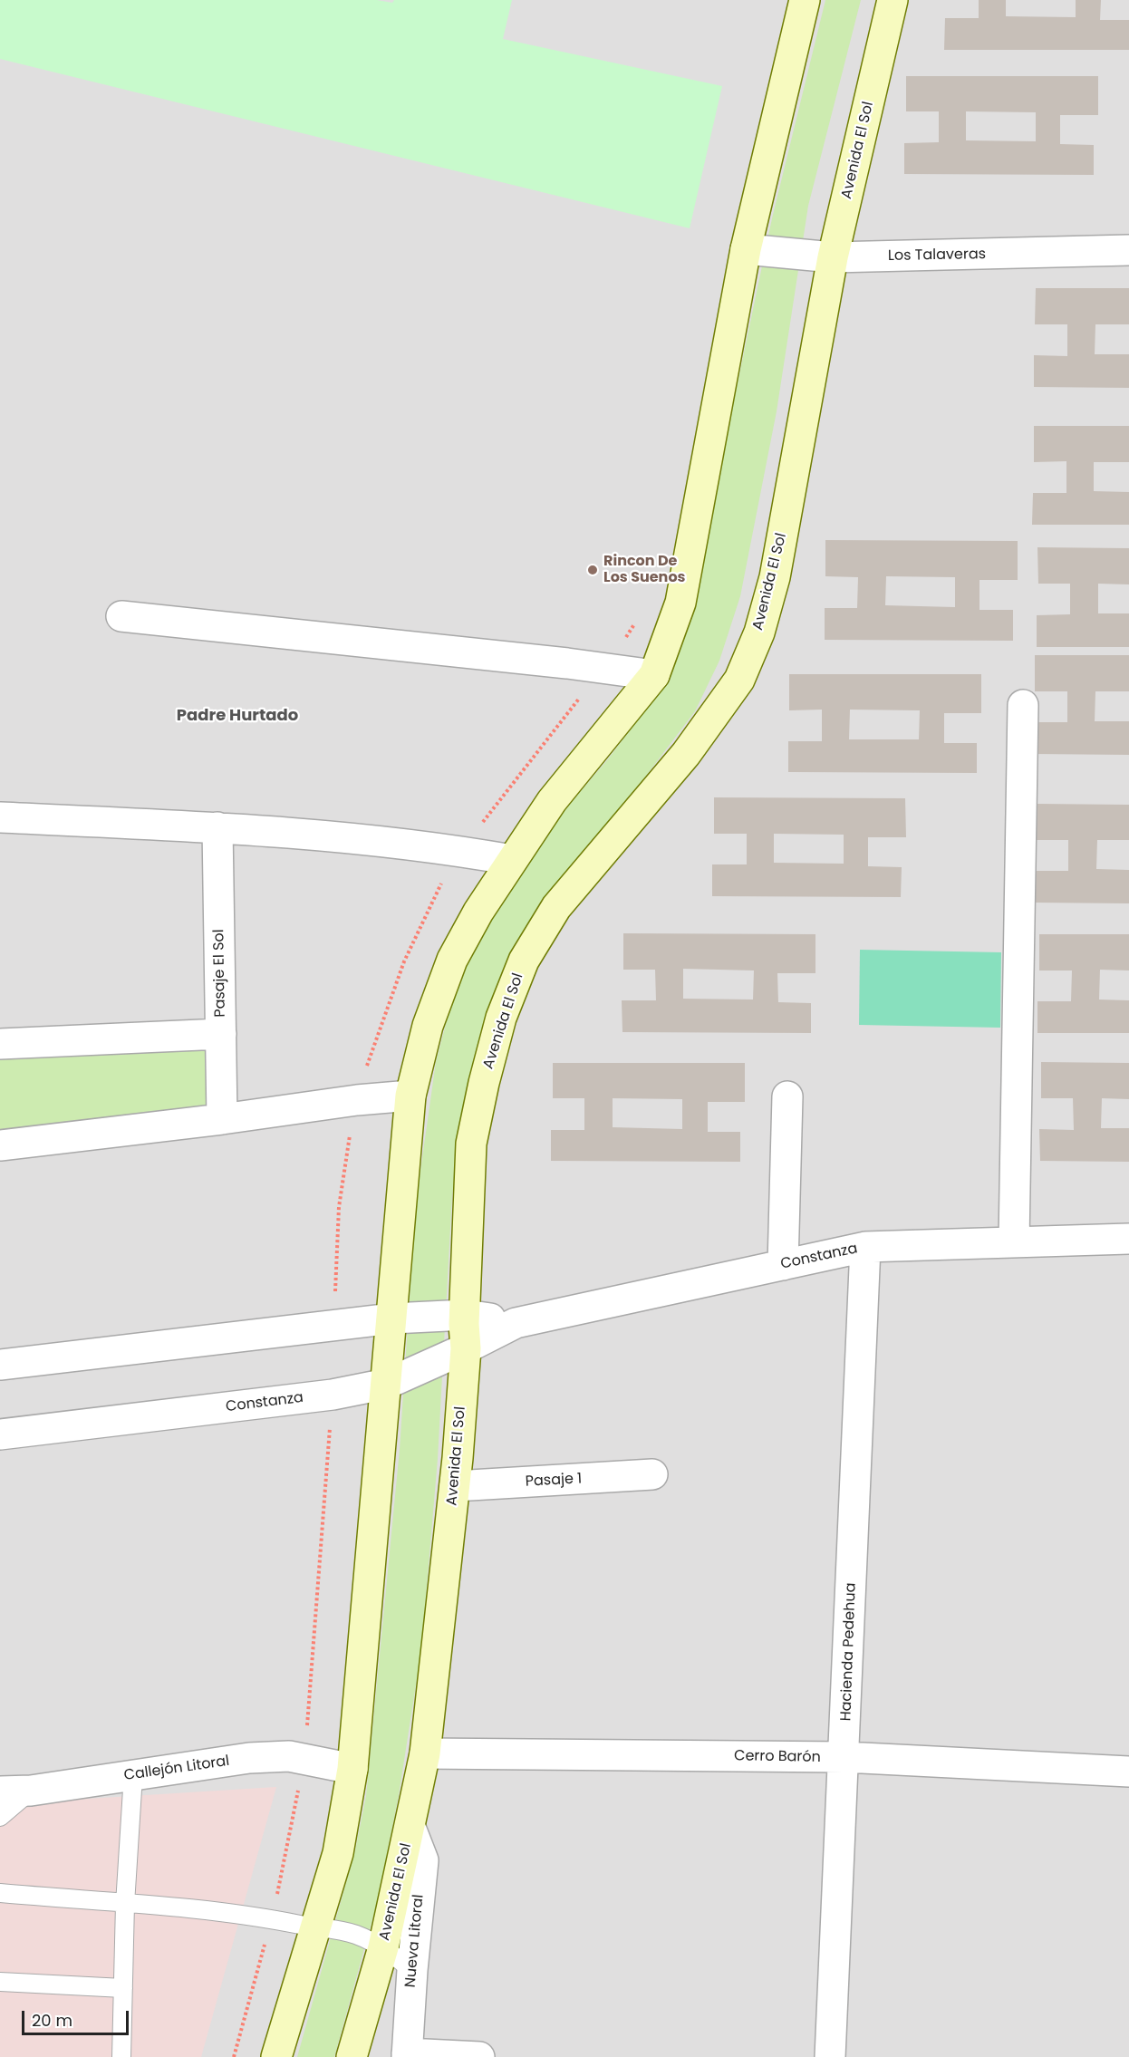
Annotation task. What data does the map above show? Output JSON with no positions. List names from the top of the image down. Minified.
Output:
{"streets":{"main road":["Avenida El Sol"],"street":["Los Talaveras","Pasaje El Sol","Constanza","Pasaje 1","Hacienda Pedehua","Cerro Barón","Callejón Litoral","Nueva Litoral"]},"crossings":[["Avenida El Sol","Los Talaveras"],["Avenida El Sol","Constanza"],["Avenida El Sol","Pasaje 1"],["Avenida El Sol","Cerro Barón"],["Avenida El Sol","Nueva Litoral"],["Constanza","Hacienda Pedehua"],["Hacienda Pedehua","Cerro Barón"]],"districts":["Padre Hurtado"],"places":["Rincon De Los Suenos"],"scale_bar":"20 m"}
